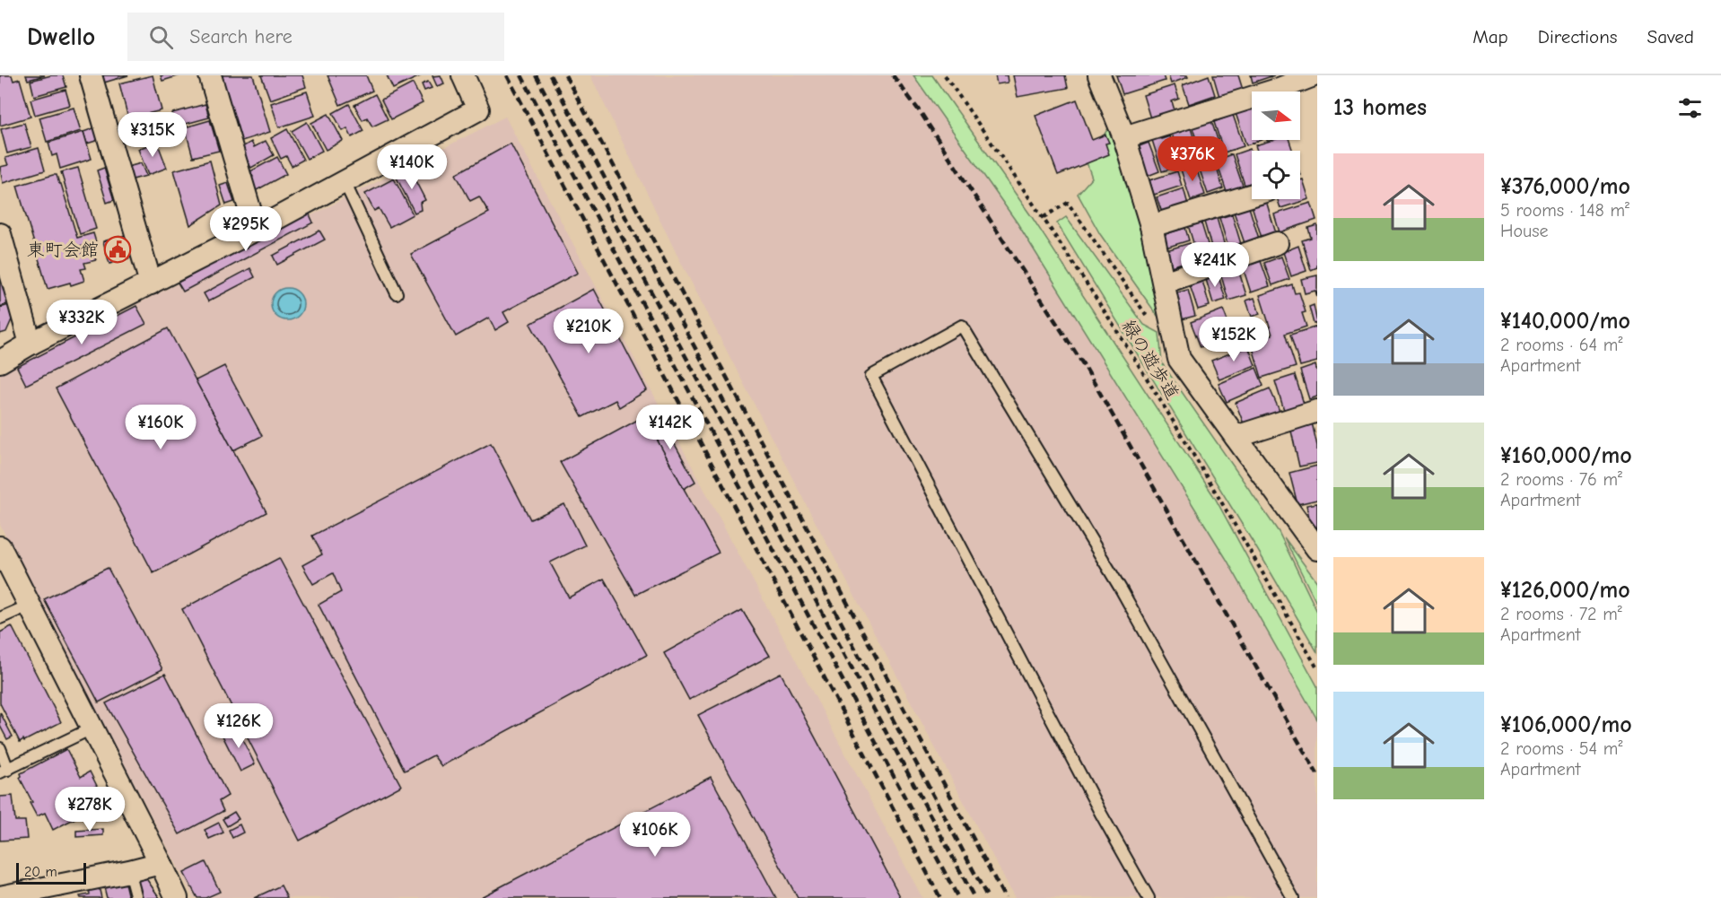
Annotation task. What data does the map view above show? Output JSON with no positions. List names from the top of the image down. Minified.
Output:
{"streets":{"path":["緑の遊歩道"]},"places":{"public building":["東町会館"]},"scale_bar":"20 m","north":"right","page":{"header":"Dwello","search":"Search here","nav":["Map","Directions","Saved"],"heading":"13 homes","price":["¥315K","¥376K","¥140K","¥295K","¥241K","¥332K","¥210K","¥152K","¥160K","¥142K","¥126K","¥278K","¥106K"],"list":[{"name":"¥376,000/mo","note":"5 rooms · 148 m² · House"},{"name":"¥140,000/mo","note":"2 rooms · 64 m² · Apartment"},{"name":"¥160,000/mo","note":"2 rooms · 76 m² · Apartment"},{"name":"¥126,000/mo","note":"2 rooms · 72 m² · Apartment"},{"name":"¥106,000/mo","note":"2 rooms · 54 m² · Apartment"}],"scale":"20 m"}}
